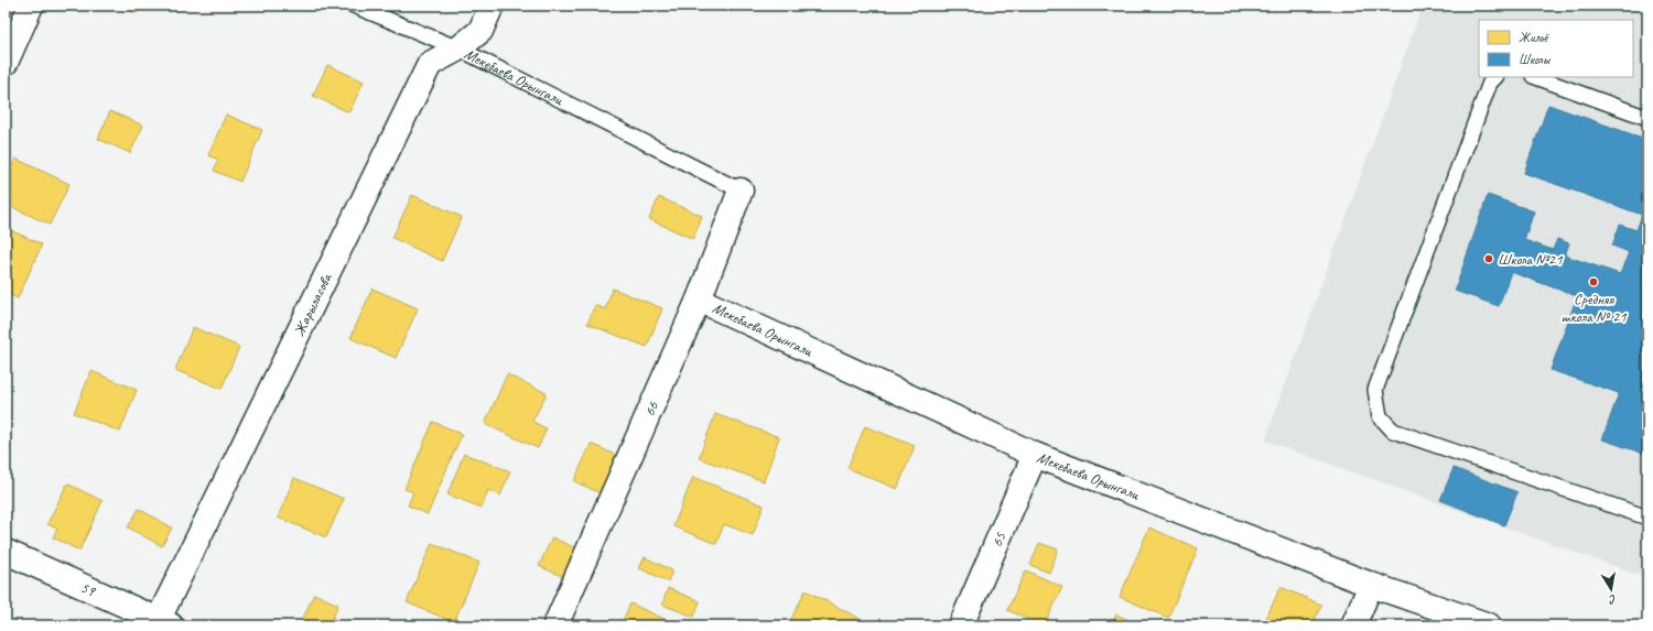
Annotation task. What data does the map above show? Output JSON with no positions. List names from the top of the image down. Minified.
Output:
{"streets":{"street":["Мекебаева Орынгали","Жарыласова","66","65","59"]},"crossings":[["Мекебаева Орынгали","Жарыласова"],["Мекебаева Орынгали","66"],["Мекебаева Орынгали","65"],["Жарыласова","59"]],"places":["Школа №21","Средняя школа № 21"],"legend":["Жильё","Школы"],"north":"bottom"}
